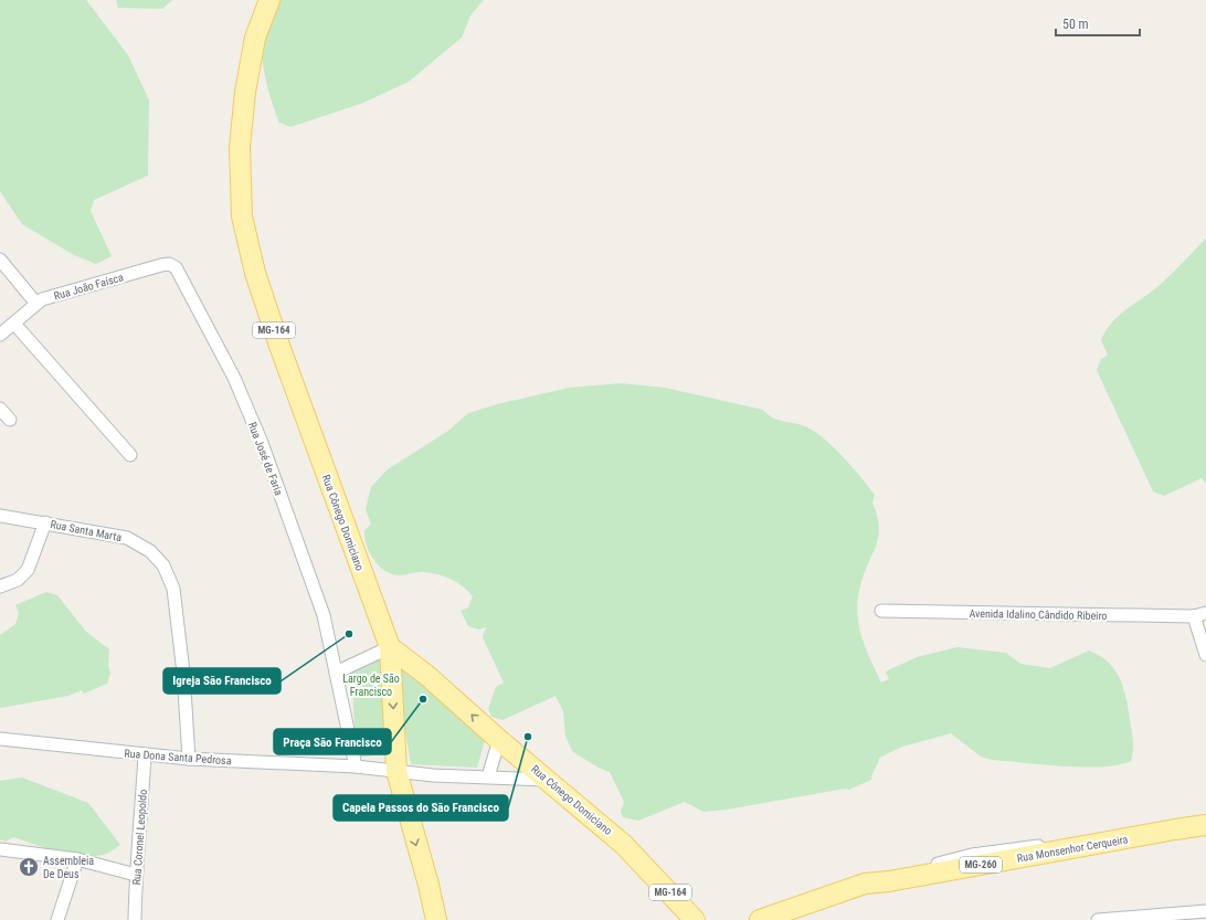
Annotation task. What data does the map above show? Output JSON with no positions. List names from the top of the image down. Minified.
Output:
{"streets":{"main road":["MG-164","Rua Cônego Domiciano","Rua Monsenhor Cerqueira","MG-260"],"street":["Rua João Faísca","Rua José de Faria","Rua Santa Marta","Avenida Idalino Cândido Ribeiro","Rua Dona Santa Pedrosa","Rua Coronel Leopoldo"]},"crossings":[["Rua João Faísca","Rua José de Faria"],["MG-164","Rua Cônego Domiciano"],["Rua Santa Marta","Rua Dona Santa Pedrosa"],["Rua Dona Santa Pedrosa","Rua Coronel Leopoldo"]],"parks":["Largo de São Francisco"],"places":{"other":["Igreja São Francisco","Praça São Francisco","Capela Passos do São Francisco"],"church":["Assembleia De Deus"]},"scale_bar":"50 m"}
